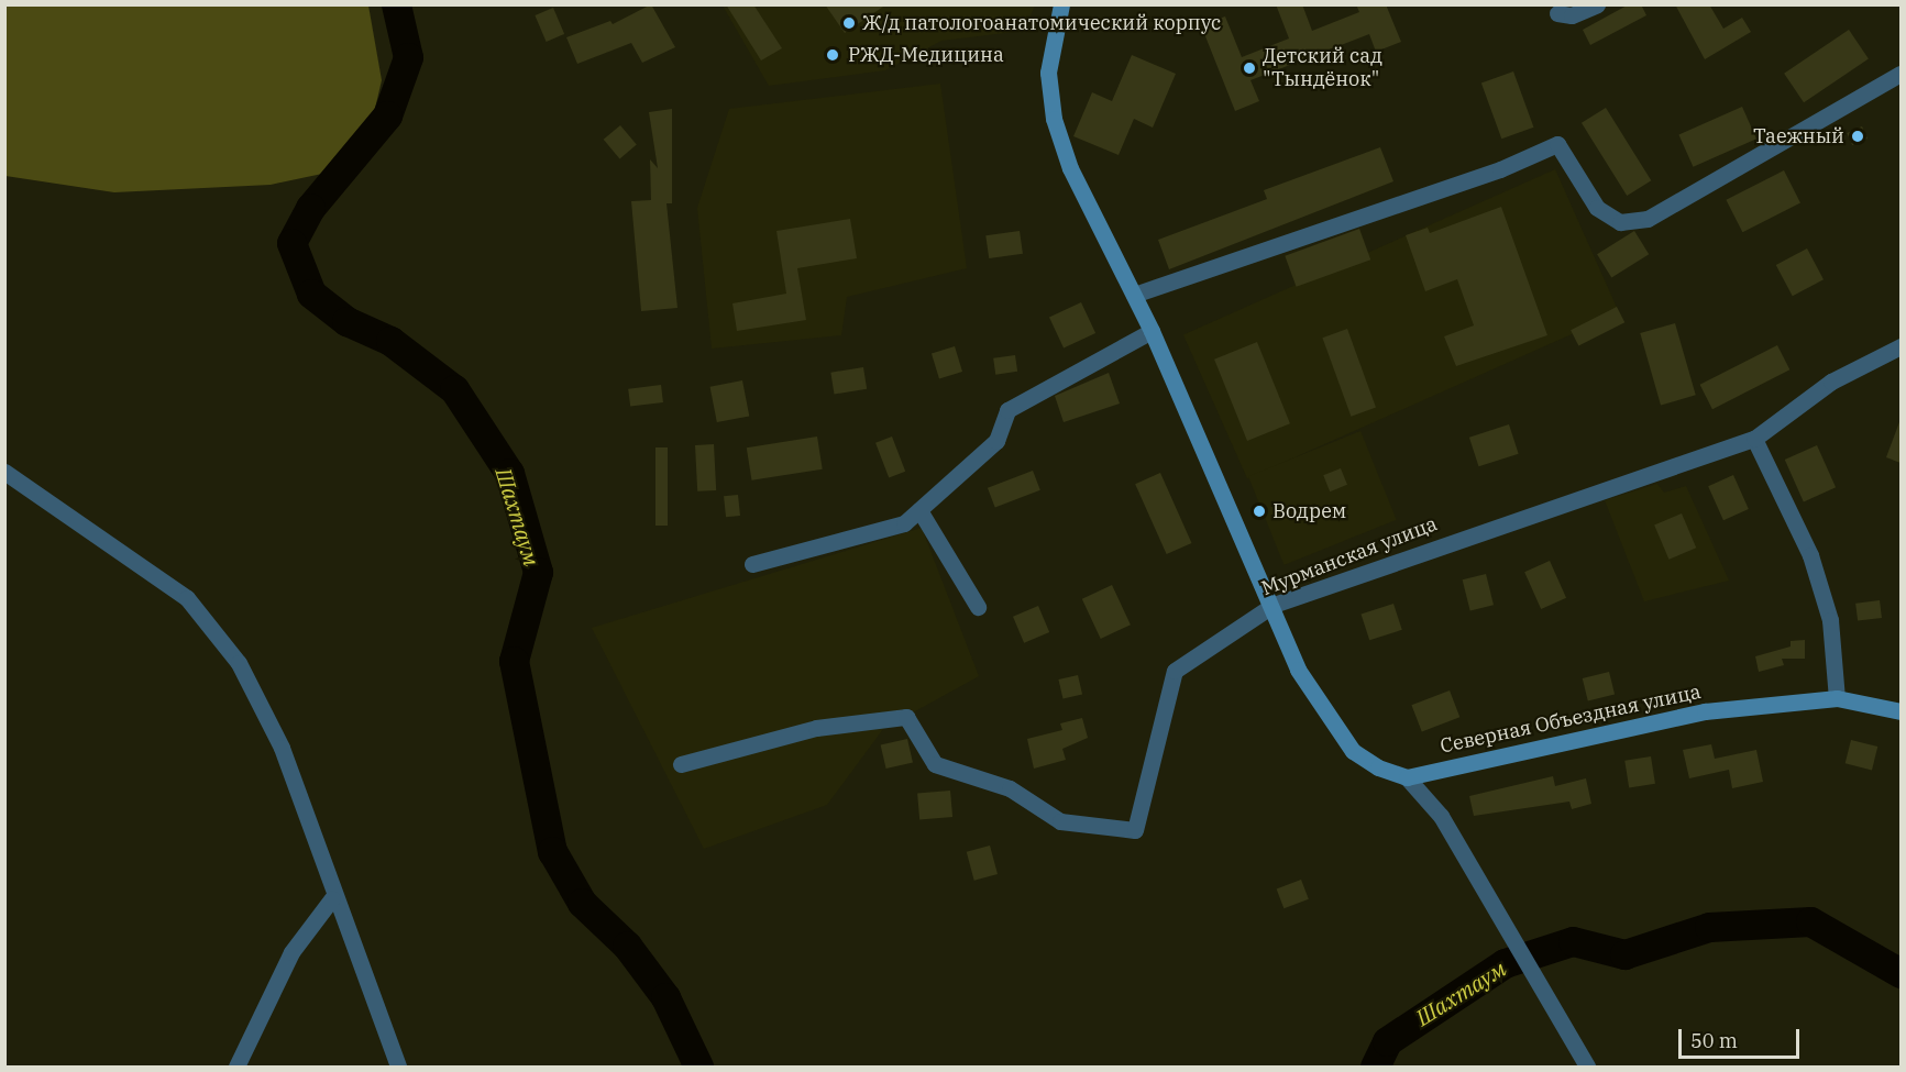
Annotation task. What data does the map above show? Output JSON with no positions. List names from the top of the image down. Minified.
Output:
{"streets":{"street":["Мурманская улица","Северная Объездная улица"]},"water":["Шахтаум"],"places":["Ж/д патологоанатомический корпус","РЖД-Медицина","Детский сад \"Тындёнок\"","Таежный","Водрем"],"scale_bar":"50 m"}
